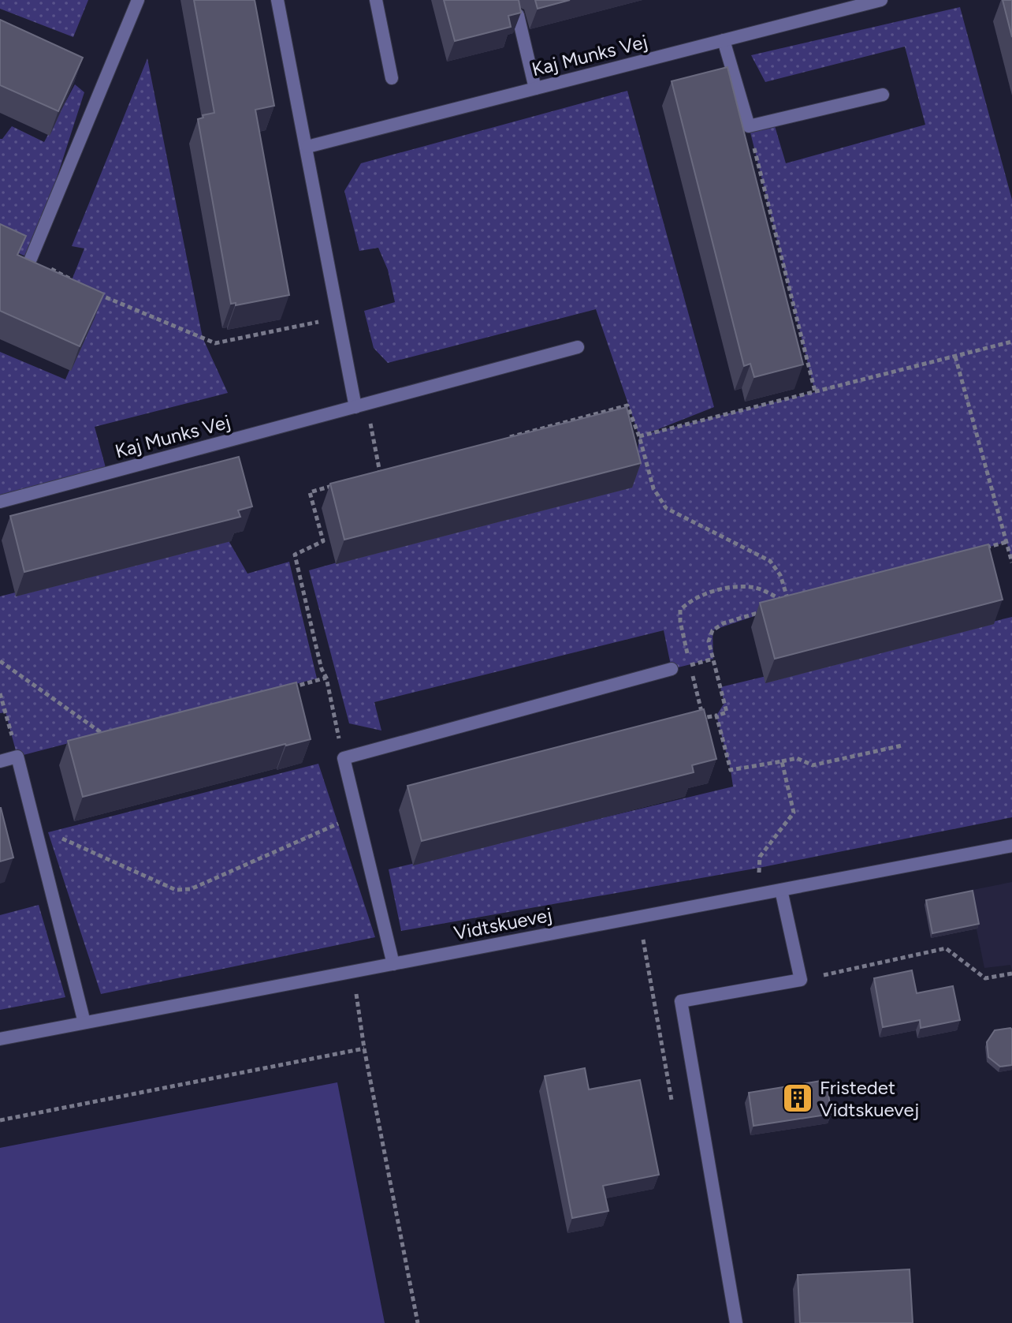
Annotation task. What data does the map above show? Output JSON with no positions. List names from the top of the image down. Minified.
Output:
{"streets":{"street":["Kaj Munks Vej","Vidtskuevej"]},"places":{"building":["Fristedet Vidtskuevej"]}}
